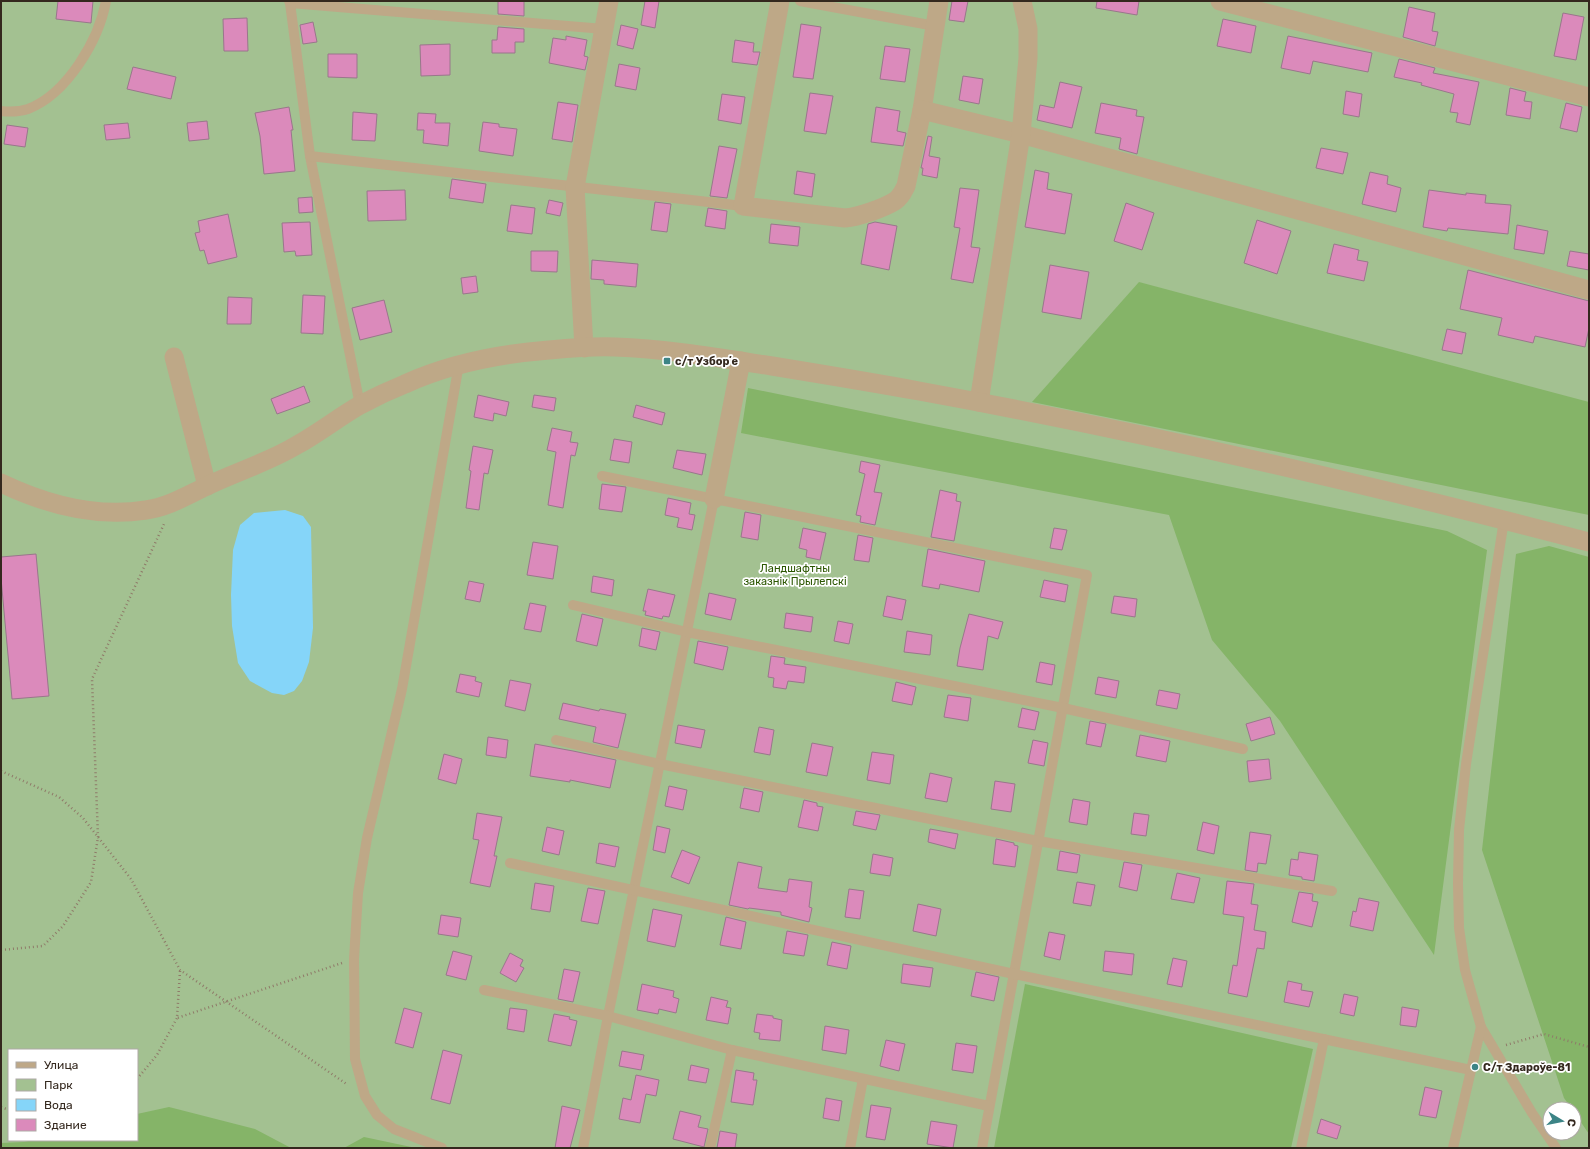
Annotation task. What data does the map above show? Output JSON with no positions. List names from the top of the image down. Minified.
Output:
{"parks":["Ландшафтны заказнік Прылепскі"],"places":{"transit":["с/т Узборʼе"],"other":["С/т Здароўе-81"]},"legend":["Улица","Парк","Вода","Здание"],"north":"right"}
